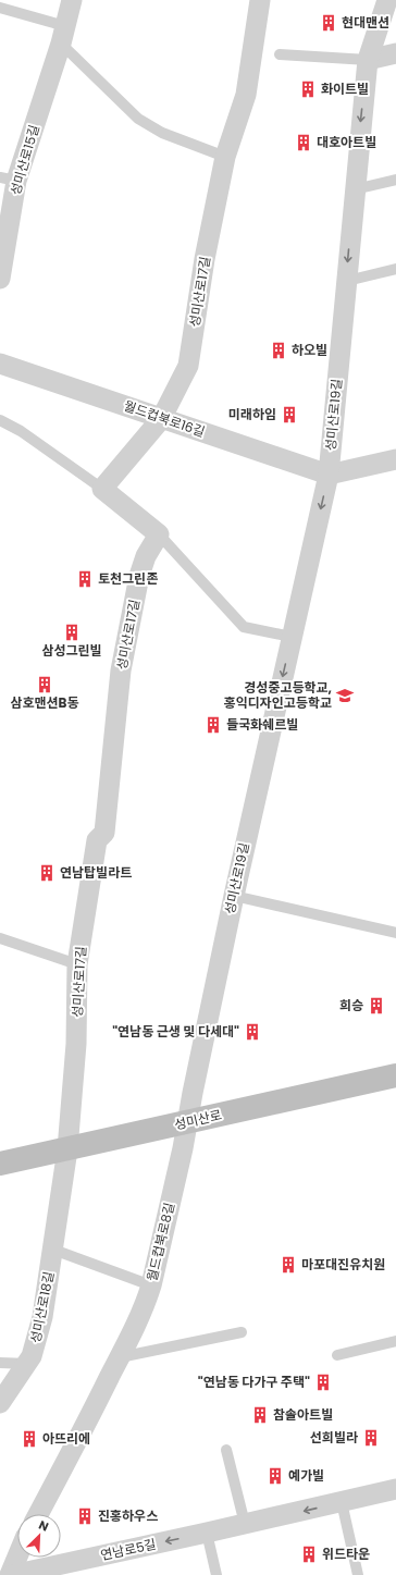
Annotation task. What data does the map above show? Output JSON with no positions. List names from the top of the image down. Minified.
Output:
{"streets":{"street":["성미산로15길","성미산로17길","성미산로19길","월드컵북로16길","성미산로","월드컵북로8길","성미산로18길","연남로5길"]},"crossings":[["성미산로17길","월드컵북로16길"],["성미산로17길","성미산로"],["성미산로17길","성미산로18길"],["성미산로19길","월드컵북로16길"],["성미산로19길","성미산로"],["성미산로19길","월드컵북로8길"],["성미산로","월드컵북로8길"],["성미산로","성미산로18길"]],"one_way":["성미산로19길","연남로5길"],"places":{"building":["현대맨션","화이트빌","대호아트빌","하오빌","미래하임","토천그린존","삼성그린빌","삼호맨션B동","들국화쉐르빌","연남탑빌라트","희승","\"연남동 근생 및 다세대\"","마포대진유치원","\"연남동 다가구 주택\"","참솔아트빌","선희빌라","아뜨리에","예가빌","진홍하우스","위드타운"],"school or university":["경성중고등학교, 홍익디자인고등학교"]},"north":"top right"}
